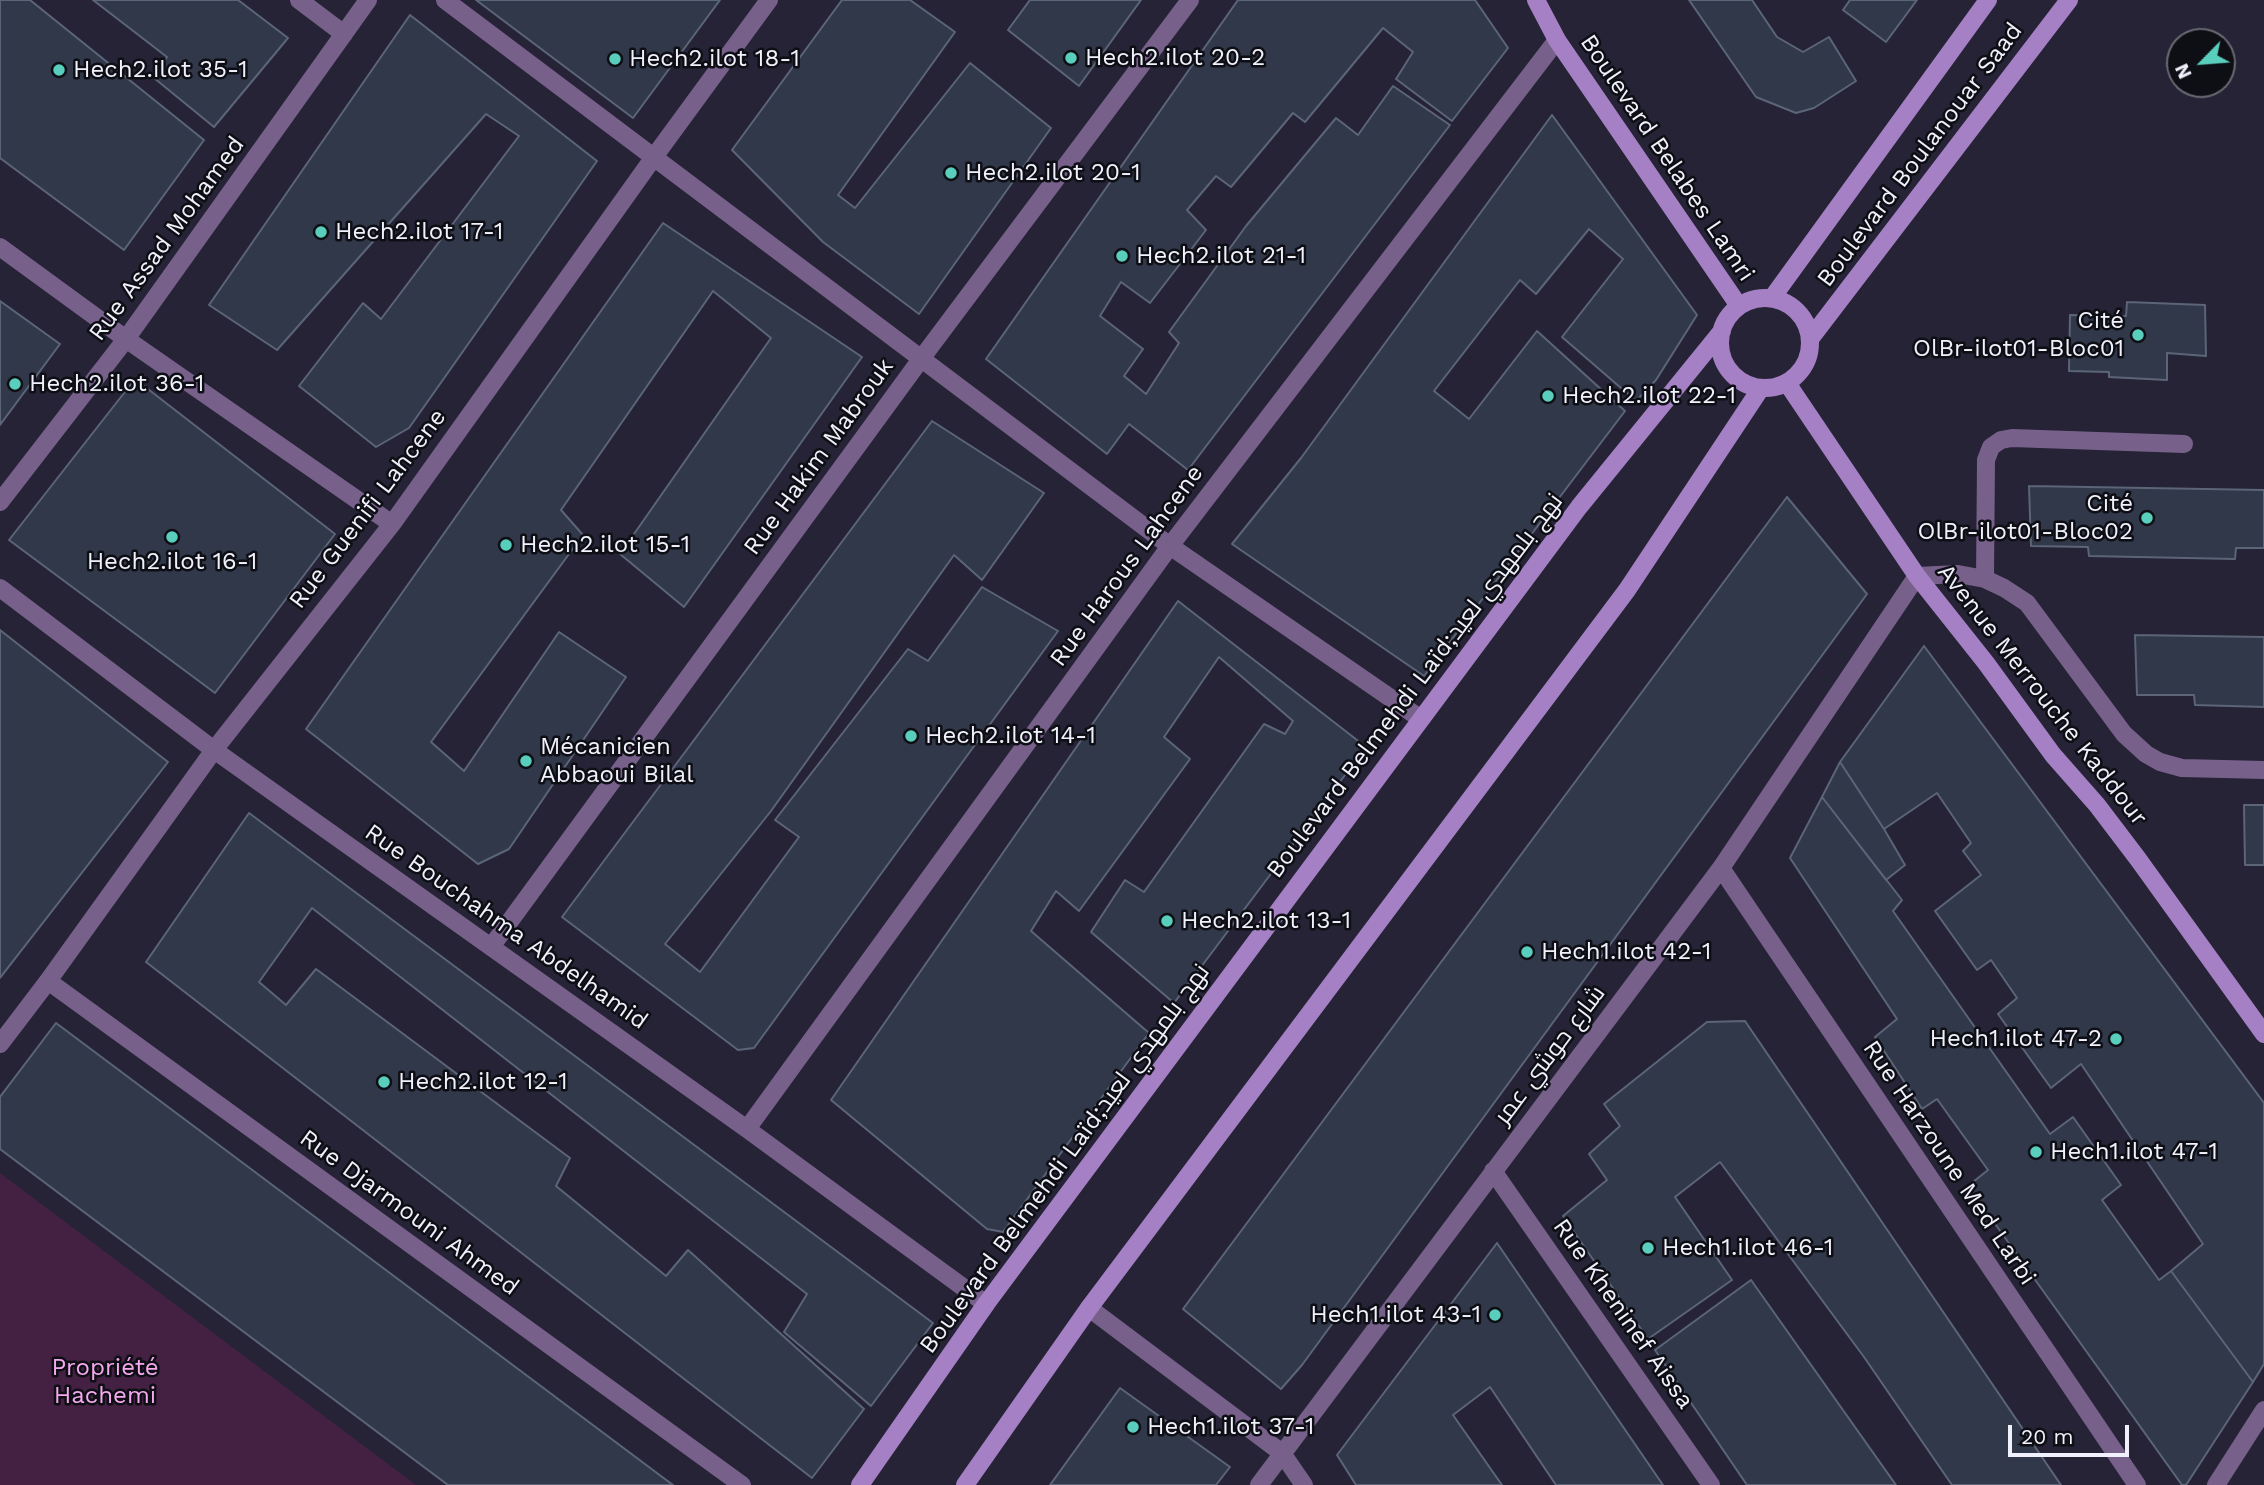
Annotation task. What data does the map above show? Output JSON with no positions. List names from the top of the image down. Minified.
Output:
{"streets":{"main road":["Boulevard Boulanouar Saad","Boulevard Belabes Lamri","Boulevard Belmehdi Laïd;نهج بلمهدي لعيد","Avenue Merrouche Kaddour"],"street":["Rue Assad Mohamed","Rue Hakim Mabrouk","Rue Guenifi Lahcene","Rue Harous Lahcene","Rue Bouchahma Abdelhamid","شارع حوشي عمر","Rue Harzoune Med Larbi","Rue Djarmouni Ahmed","Rue Kheninef Aissa"]},"crossings":[["Boulevard Boulanouar Saad","Boulevard Belabes Lamri"],["Boulevard Boulanouar Saad","Boulevard Belmehdi Laïd;نهج بلمهدي لعيد"],["Boulevard Boulanouar Saad","Avenue Merrouche Kaddour"],["Boulevard Belabes Lamri","Rue Harous Lahcene"],["Boulevard Belabes Lamri","Boulevard Belmehdi Laïd;نهج بلمهدي لعيد"],["Boulevard Belabes Lamri","Avenue Merrouche Kaddour"],["Rue Hakim Mabrouk","Rue Bouchahma Abdelhamid"],["Rue Guenifi Lahcene","Rue Bouchahma Abdelhamid"],["Rue Guenifi Lahcene","Rue Djarmouni Ahmed"],["Rue Harous Lahcene","Rue Bouchahma Abdelhamid"],["Boulevard Belmehdi Laïd;نهج بلمهدي لعيد","Avenue Merrouche Kaddour"],["Boulevard Belmehdi Laïd;نهج بلمهدي لعيد","Rue Bouchahma Abdelhamid"],["Avenue Merrouche Kaddour","شارع حوشي عمر"],["شارع حوشي عمر","Rue Harzoune Med Larbi"],["شارع حوشي عمر","Rue Kheninef Aissa"]],"parks":["Propriété Hachemi"],"places":["Hech2.ilot 20-2","Hech2.ilot 18-1","Hech2.ilot 35-1","Hech2.ilot 20-1","Hech2.ilot 17-1","Hech2.ilot 21-1","Cité OlBr-ilot01-Bloc01","Hech2.ilot 36-1","Hech2.ilot 22-1","Cité OlBr-ilot01-Bloc02","Hech2.ilot 16-1","Hech2.ilot 15-1","Hech2.ilot 14-1","Mécanicien Abbaoui Bilal","Hech2.ilot 13-1","Hech1.ilot 42-1","Hech1.ilot 47-2","Hech2.ilot 12-1","Hech1.ilot 47-1","Hech1.ilot 46-1","Hech1.ilot 43-1","Hech1.ilot 37-1"],"scale_bar":"20 m","north":"bottom left"}
